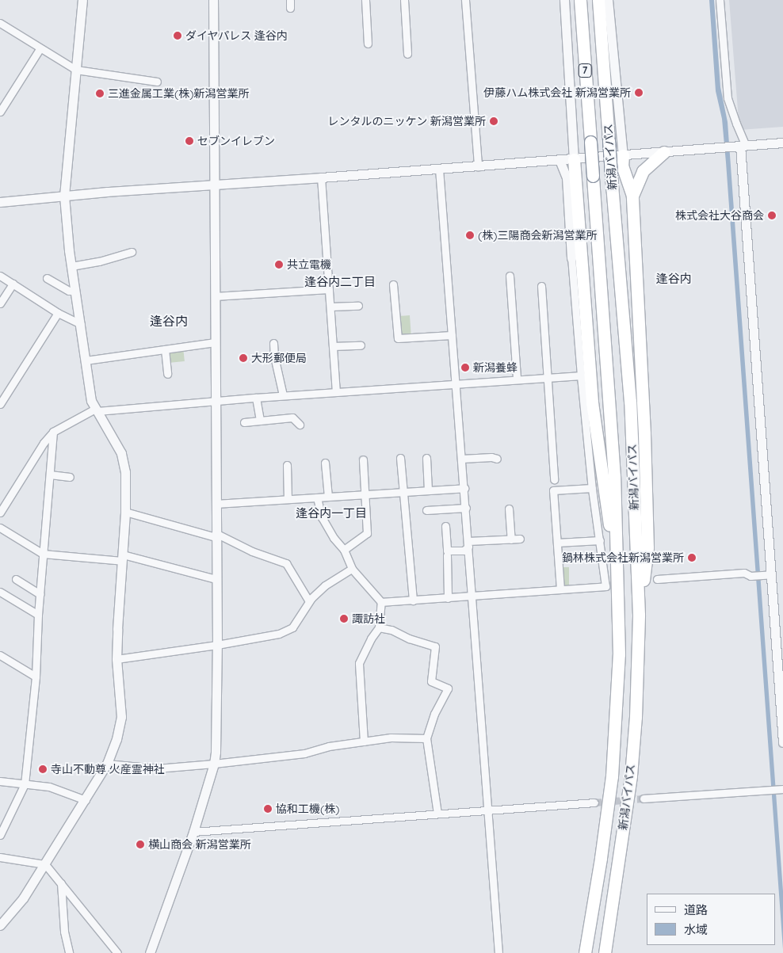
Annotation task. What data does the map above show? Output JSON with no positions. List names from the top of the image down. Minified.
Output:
{"streets":{"highway":["7","新潟バイパス"]},"districts":["逢谷内","逢谷内二丁目","逢谷内","逢谷内一丁目"],"places":["ダイヤパレス 逢谷内","伊藤ハム株式会社 新潟営業所","三進金属工業(株)新潟営業所","レンタルのニッケン 新潟営業所","セブンイレブン","株式会社大谷商会","(株)三陽商会新潟営業所","共立電機","大形郵便局","新潟養蜂","鍋林株式会社新潟営業所","諏訪社","寺山不動尊 火産霊神社","協和工機(株)","横山商会 新潟営業所"],"legend":["道路","水域"]}
